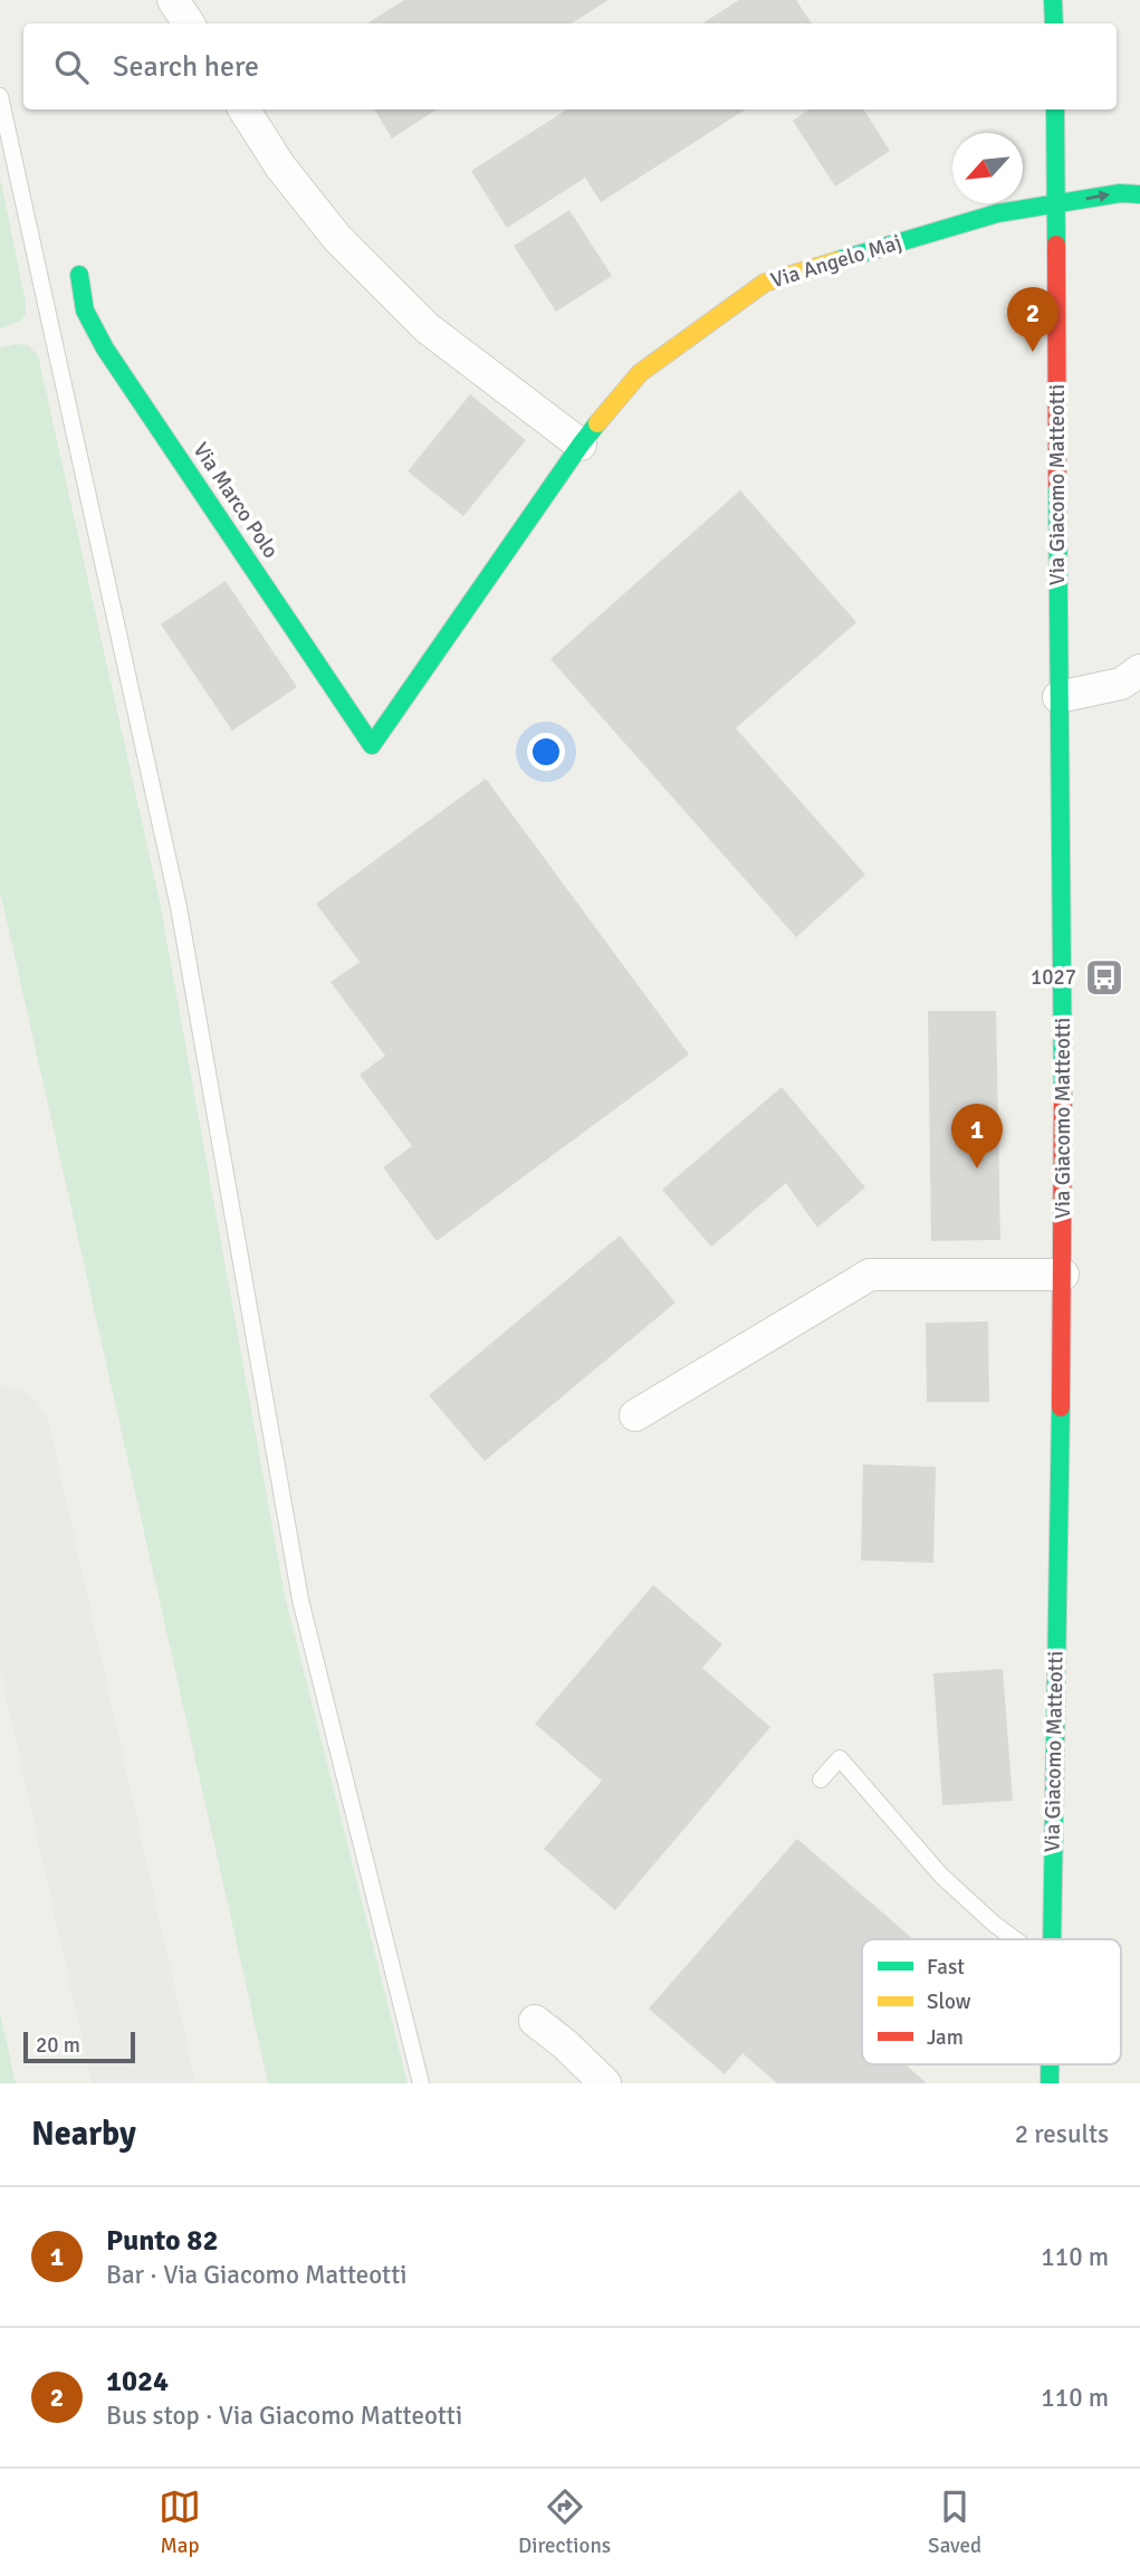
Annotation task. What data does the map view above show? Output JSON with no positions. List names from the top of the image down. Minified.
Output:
{"streets":{"street":["Via Angelo Maj","Via Giacomo Matteotti","Via Marco Polo"]},"crossings":[["Via Angelo Maj","Via Giacomo Matteotti"],["Via Angelo Maj","Via Marco Polo"]],"places":{"bus stop":["1027"]},"legend":["Fast","Slow","Jam"],"scale_bar":"20 m","north":"bottom left","page":{"search":"Search here","pins":["2","1"],"scale":"20 m","heading":["Nearby","2 results"],"list":[{"mark":"1","name":"Punto 82","note":"Bar · Via Giacomo Matteotti","value":"110 m"},{"mark":"2","name":"1024","note":"Bus stop · Via Giacomo Matteotti","value":"110 m"}],"nav":["Map","Directions","Saved"]}}
